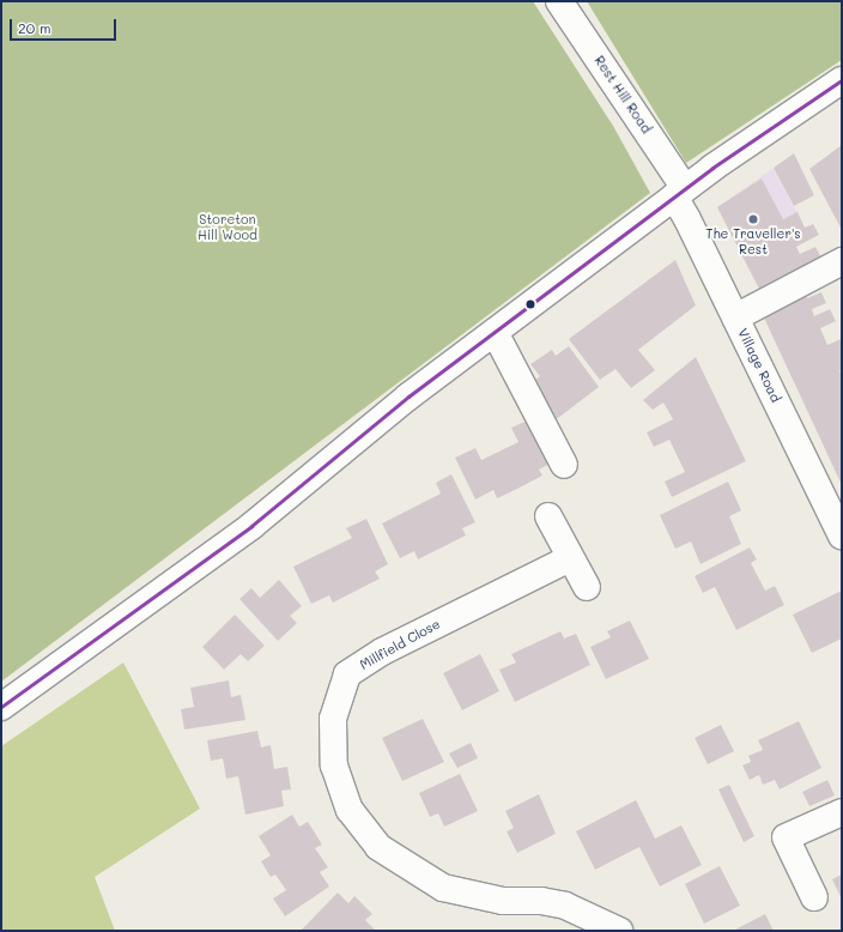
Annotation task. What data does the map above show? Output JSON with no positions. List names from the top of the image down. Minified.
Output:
{"streets":{"main road":["Rest Hill Road","Village Road","Millfield Close"]},"crossings":[["Rest Hill Road","Village Road"]],"parks":["Storeton Hill Wood"],"places":["The Traveller's Rest"],"scale_bar":"20 m"}
